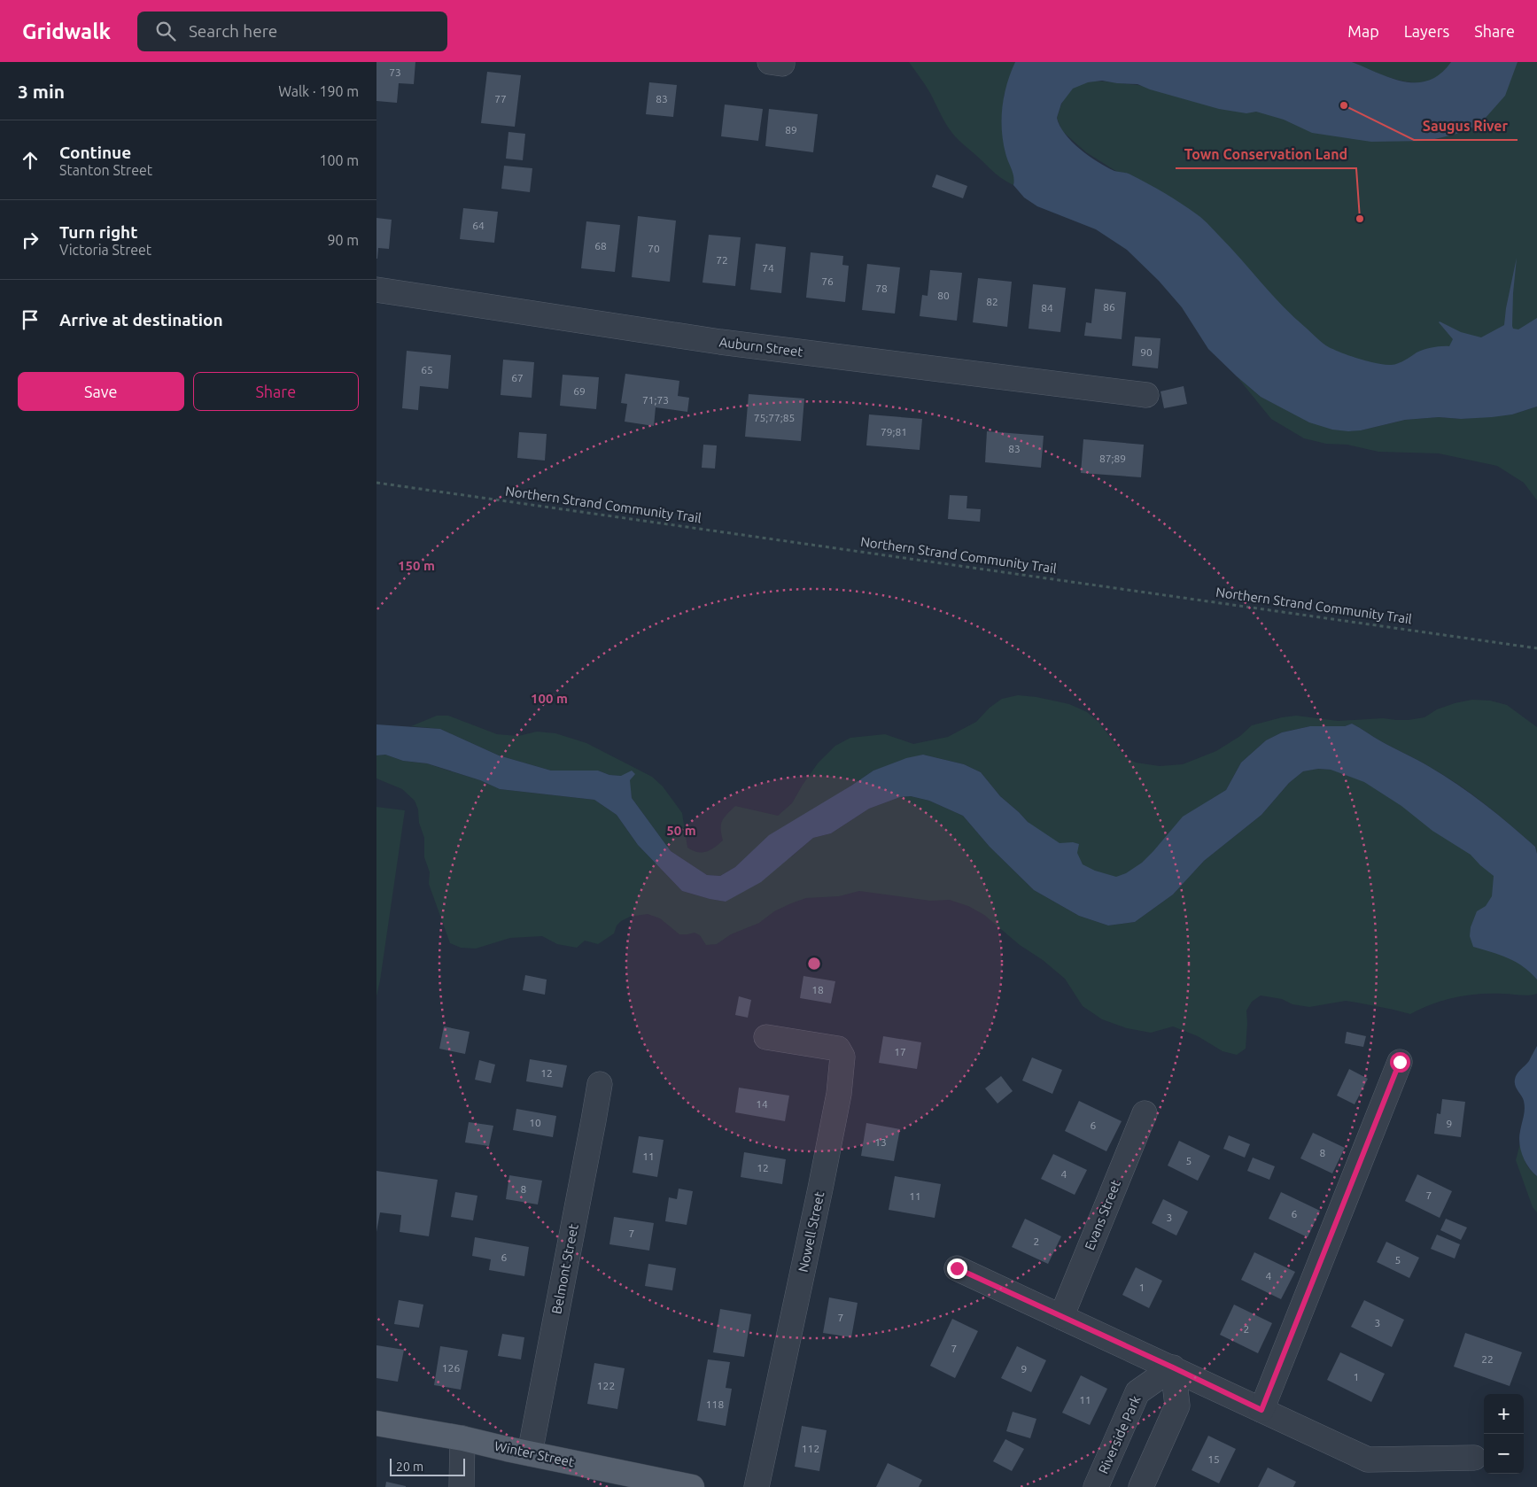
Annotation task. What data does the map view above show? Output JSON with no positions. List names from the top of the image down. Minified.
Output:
{"streets":{"main road":["Winter Street"],"street":["Auburn Street","Evans Street","Nowell Street","Belmont Street","Riverside Park"],"path":["Northern Strand Community Trail"]},"crossings":[["Belmont Street","Winter Street"]],"places":["Saugus River","Town Conservation Land"],"house_numbers":["73","77","83","89","64","68","70","72","74","76","78","80","82","86","84","90","65","67","69","71;73","75;77;85","79;81","83","87;89","18","17","12","14","10","9","6","13","8","11","5","12","4","8","7","11","6","3","7","2","6","5","4","1","7","3","2","7","22","126","9","1","122","11","118","112","15"],"scale_bar":"20 m","page":{"header":"Gridwalk","search":"Search here","nav":["Map","Layers","Share"],"heading":["3 min","Walk · 190 m"],"list":[["Continue","Stanton Street","100 m"],["Turn right","Victoria Street","90 m"],"Arrive at destination"],"buttons":["Save","Share"],"map_buttons":["+","−"],"scale":"20 m"},"rings":["150 m","100 m","50 m"]}
